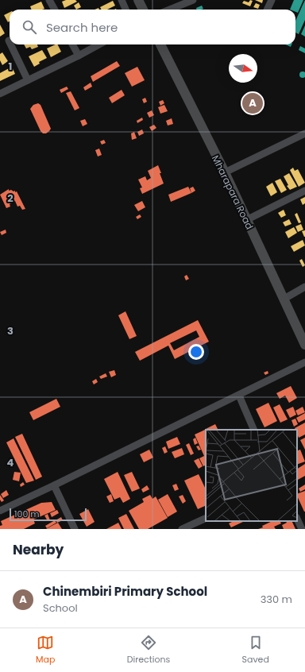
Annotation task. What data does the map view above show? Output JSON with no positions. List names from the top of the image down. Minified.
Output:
{"streets":{"main road":["Mharapara Road"]},"scale_bar":"100 m","north":"right","page":{"search":"Search here","pins":"A","scale":"100 m","heading":"Nearby","list":[{"mark":"A","name":"Chinembiri Primary School","note":"School","value":"330 m"}],"nav":["Map","Directions","Saved"]},"grid":{"rows":["1","2","3","4"]}}
